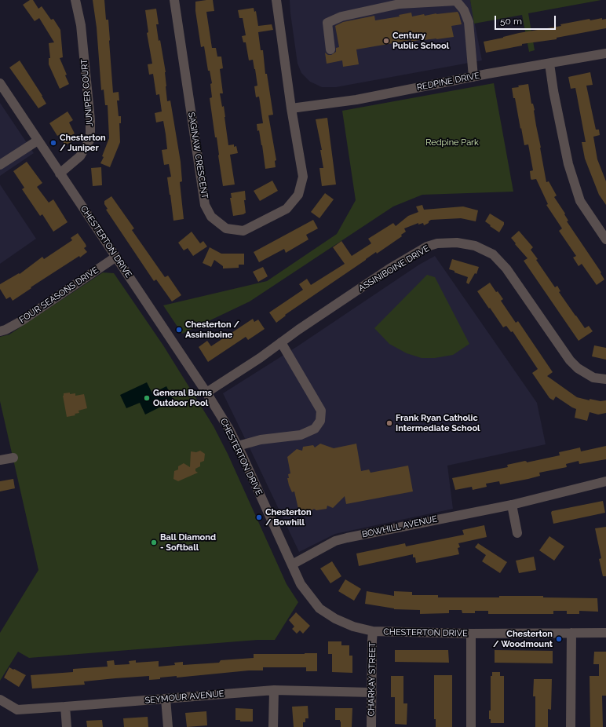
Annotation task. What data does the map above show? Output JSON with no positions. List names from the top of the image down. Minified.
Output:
{"streets":{"street":["REDPINE DRIVE","JUNIPER COURT","SAGINAW CRESCENT","CHESTERTON DRIVE","ASSINIBOINE DRIVE","FOUR SEASONS DRIVE","BOWHILL AVENUE","CHARKAY STREET","SEYMOUR AVENUE"]},"crossings":[["REDPINE DRIVE","SAGINAW CRESCENT"],["JUNIPER COURT","CHESTERTON DRIVE"],["CHESTERTON DRIVE","ASSINIBOINE DRIVE"],["CHESTERTON DRIVE","FOUR SEASONS DRIVE"],["CHESTERTON DRIVE","BOWHILL AVENUE"],["CHESTERTON DRIVE","CHARKAY STREET"],["CHARKAY STREET","SEYMOUR AVENUE"]],"parks":["Redpine Park"],"places":["Century Public School","Chesterton / Juniper","Chesterton / Assiniboine","General Burns Outdoor Pool","Frank Ryan Catholic Intermediate School","Chesterton / Bowhill","Ball Diamond - Softball","Chesterton / Woodmount"],"scale_bar":"50 m"}
